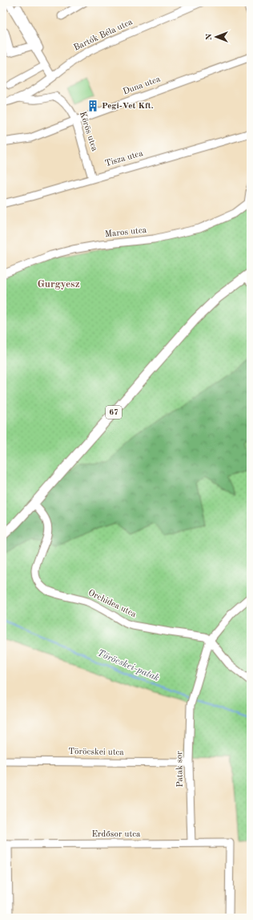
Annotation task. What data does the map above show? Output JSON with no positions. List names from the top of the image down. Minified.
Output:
{"streets":{"main road":["67"],"street":["Bartók Béla utca","Duna utca","Körös utca","Tisza utca","Maros utca","Orchidea utca","Töröcskei utca","Patak sor","Erdősor utca"]},"crossings":[["Bartók Béla utca","Körös utca"],["Duna utca","Körös utca"],["Körös utca","Tisza utca"],["67","Orchidea utca"],["Orchidea utca","Patak sor"],["Töröcskei utca","Patak sor"],["Patak sor","Erdősor utca"]],"districts":["Gurgyesz"],"water":["Töröcskei-patak"],"places":{"building":["Pegi-Vet Kft."]},"north":"left"}
